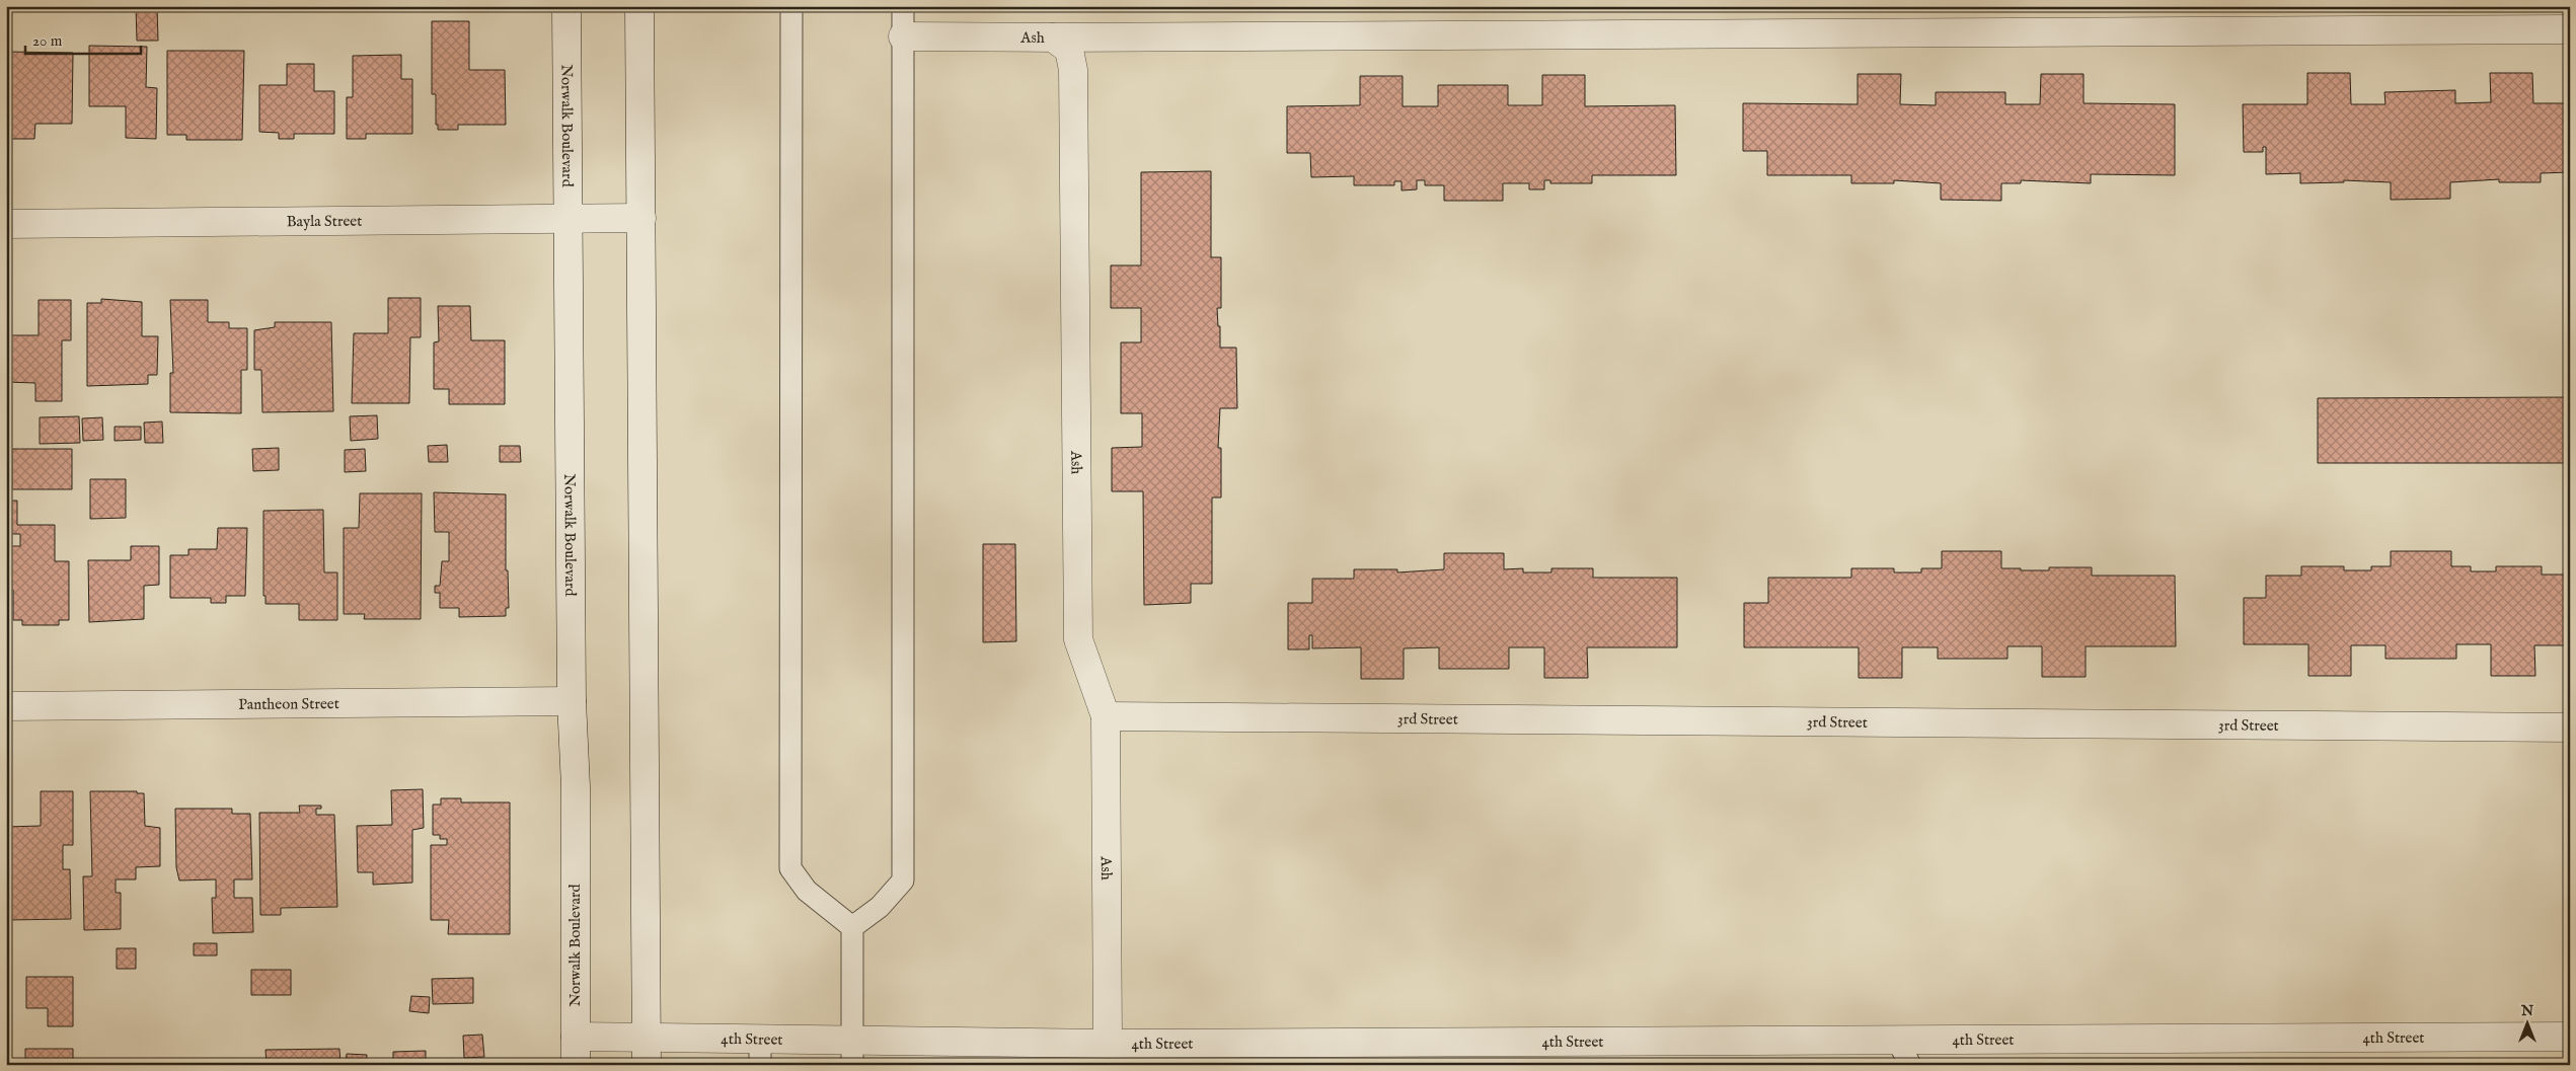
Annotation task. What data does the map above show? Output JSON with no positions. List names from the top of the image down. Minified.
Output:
{"streets":{"street":["Ash","Norwalk Boulevard","Bayla Street","Pantheon Street","3rd Street","4th Street"]},"crossings":[["Ash","3rd Street"],["Ash","4th Street"],["Norwalk Boulevard","Bayla Street"],["Norwalk Boulevard","Pantheon Street"],["Norwalk Boulevard","4th Street"]],"scale_bar":"20 m","north":"top"}
